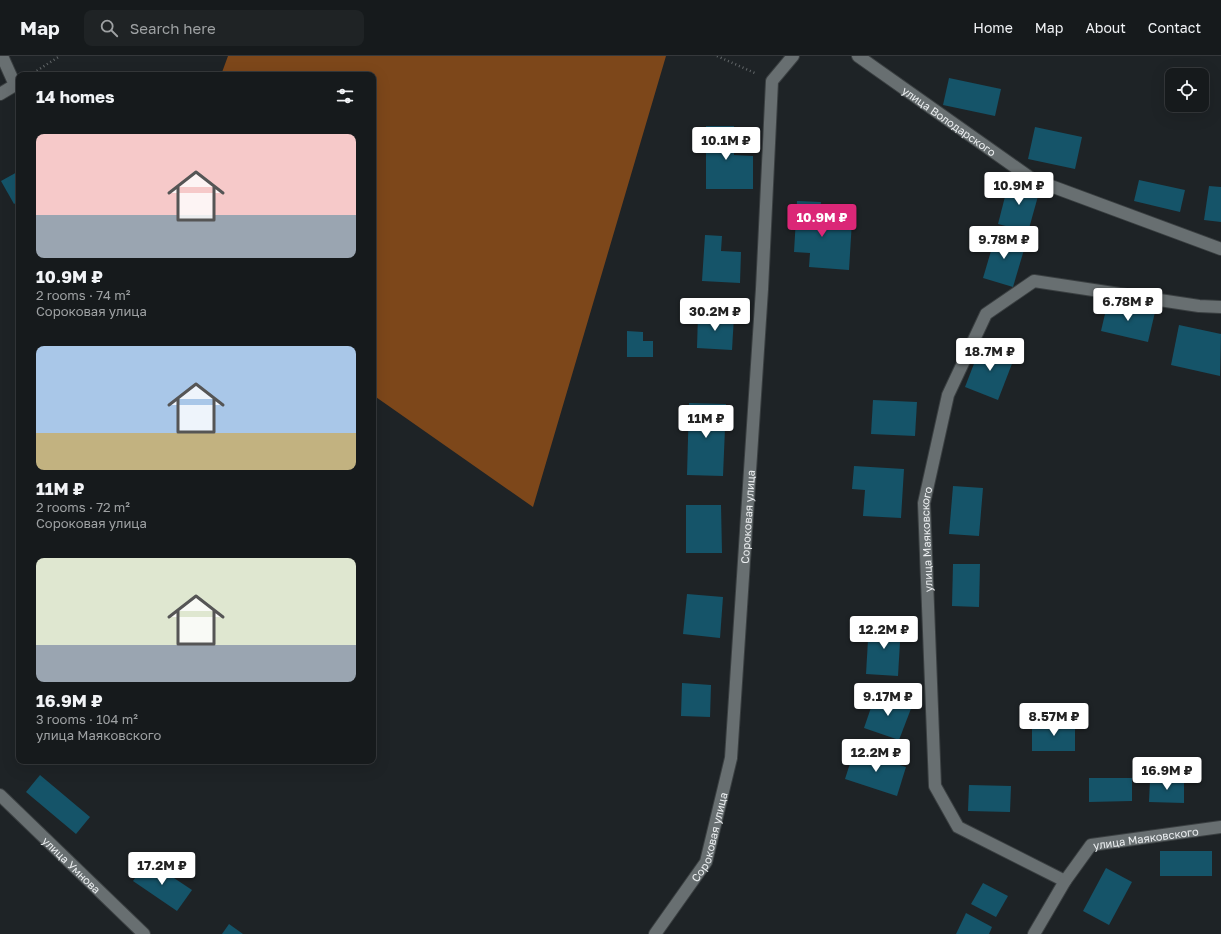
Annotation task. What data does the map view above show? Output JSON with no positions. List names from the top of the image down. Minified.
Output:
{"streets":{"street":["улица Володарского","Сороковая улица","улица Маяковского","улица Умнова"]},"page":{"header":"Map","search":"Search here","nav":["Home","Map","About","Contact"],"heading":"14 homes","list":[{"name":"10.9M ₽","note":"2 rooms · 74 m² · Сороковая улица"},{"name":"11M ₽","note":"2 rooms · 72 m² · Сороковая улица"},{"name":"16.9M ₽","note":"3 rooms · 104 m² · улица Маяковского"}],"price":["10.1M ₽","10.9M ₽","10.9M ₽","9.78M ₽","6.78M ₽","30.2M ₽","18.7M ₽","11M ₽","12.2M ₽","9.17M ₽","8.57M ₽","12.2M ₽","16.9M ₽","17.2M ₽"]}}
